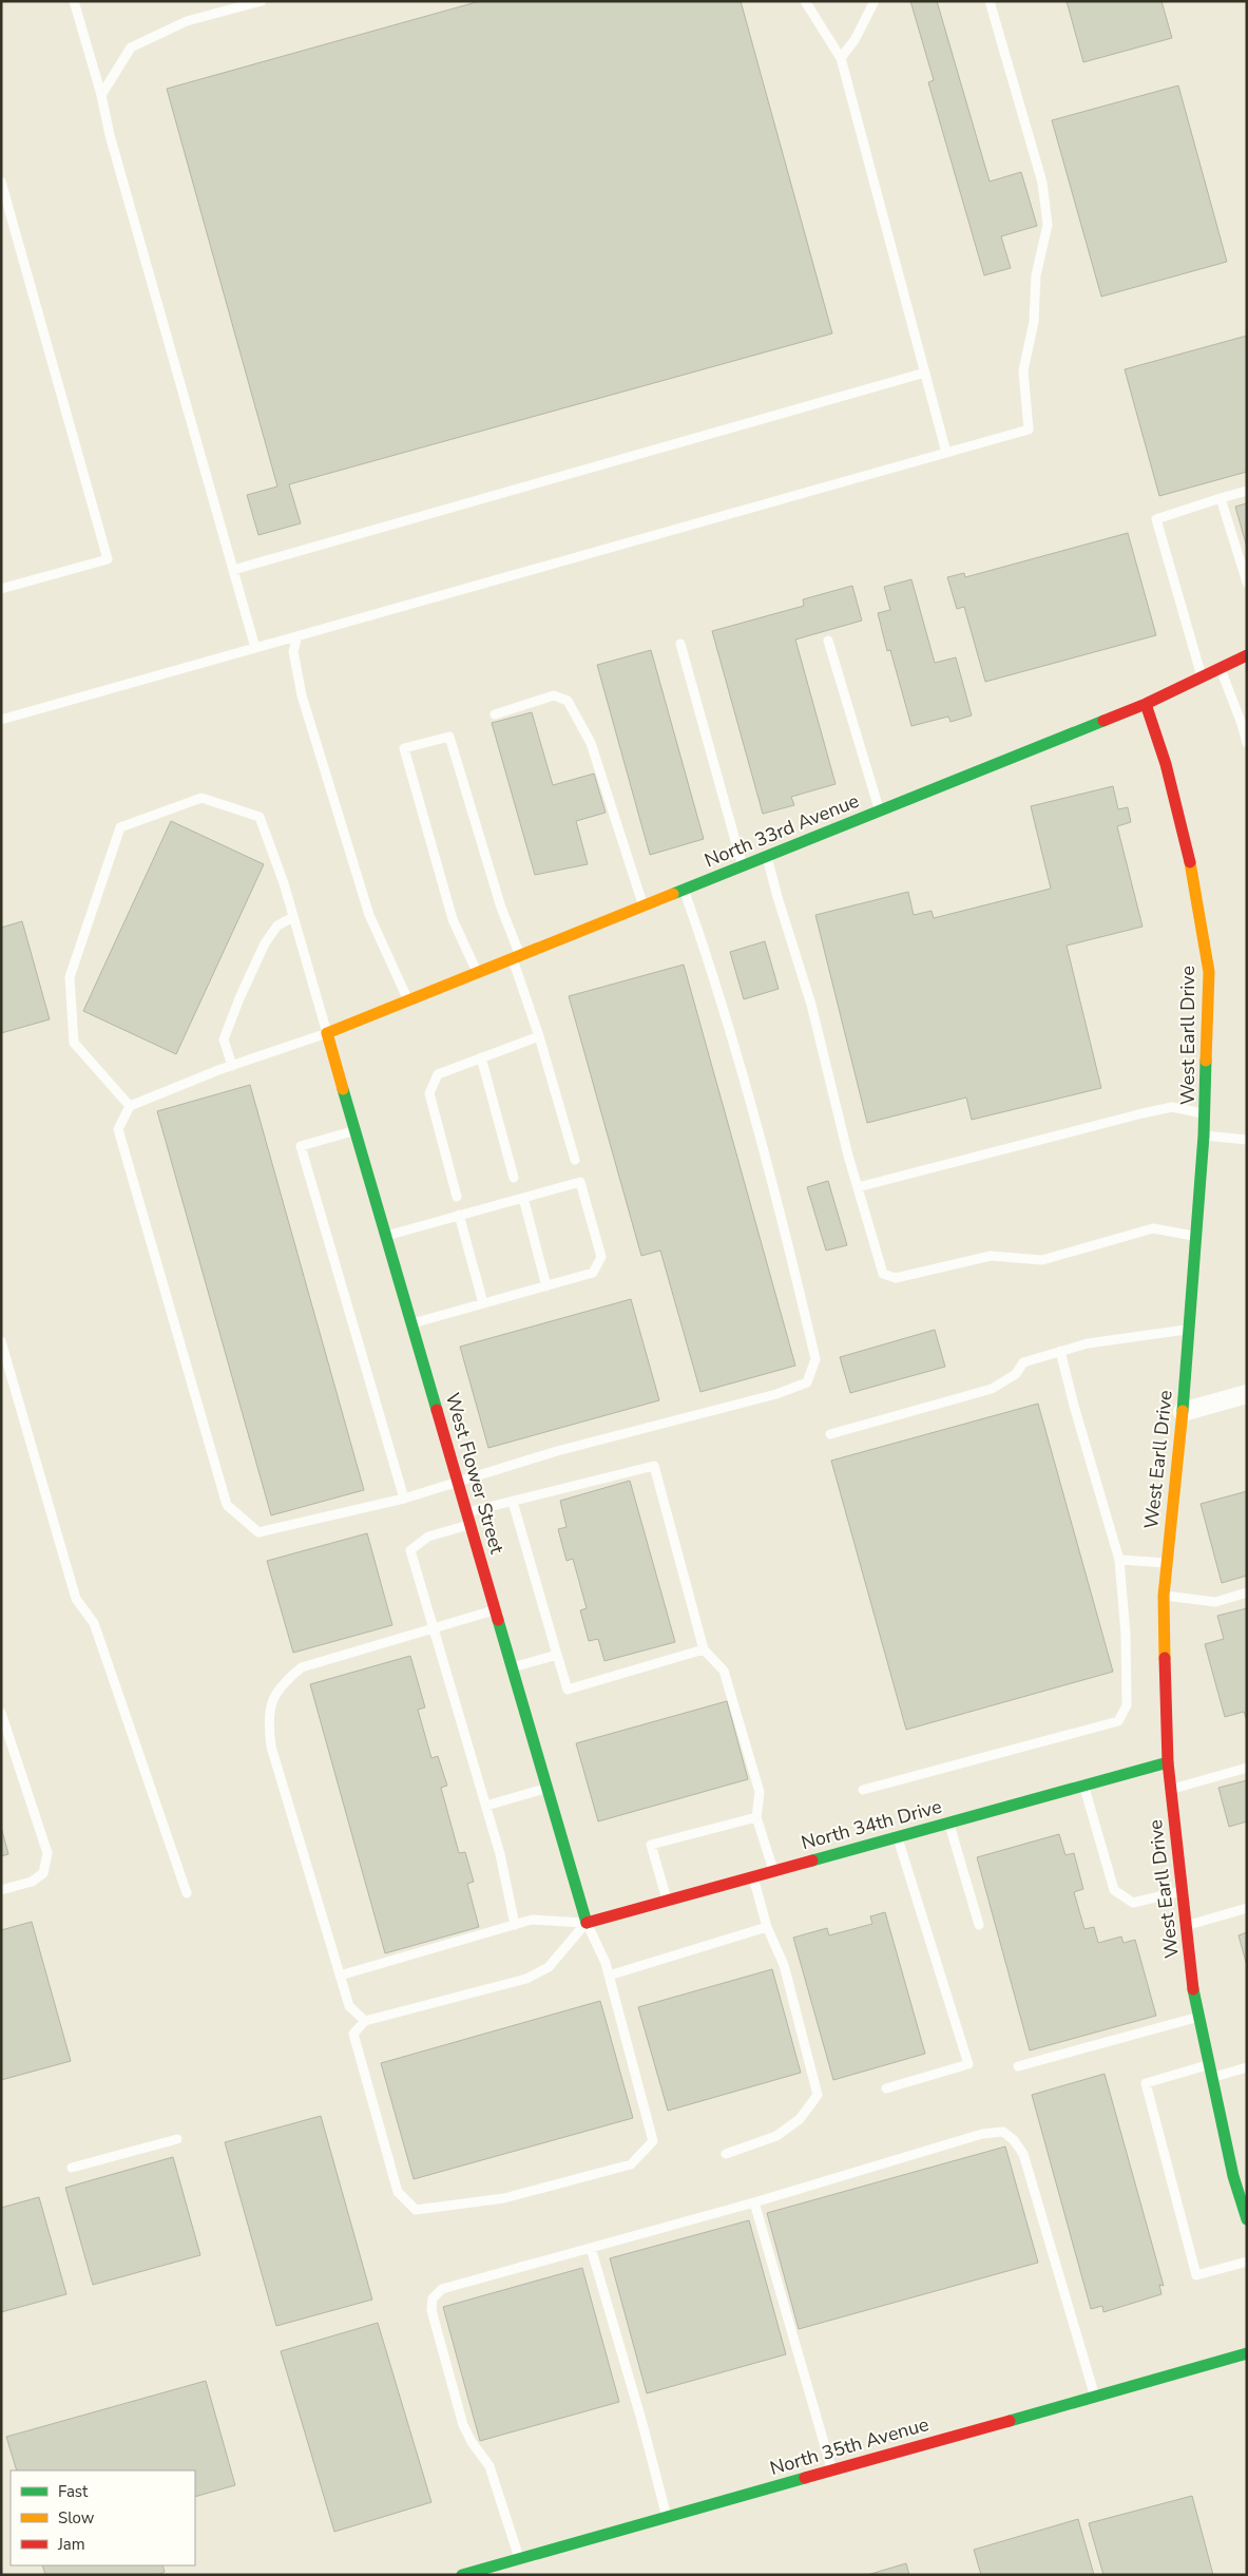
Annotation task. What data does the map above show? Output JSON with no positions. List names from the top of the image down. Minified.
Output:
{"streets":{"street":["North 33rd Avenue","West Earll Drive","West Flower Street","North 34th Drive","North 35th Avenue"]},"crossings":[["North 33rd Avenue","West Earll Drive"],["North 33rd Avenue","West Flower Street"],["West Earll Drive","North 34th Drive"],["West Flower Street","North 34th Drive"]],"legend":["Fast","Slow","Jam"]}
